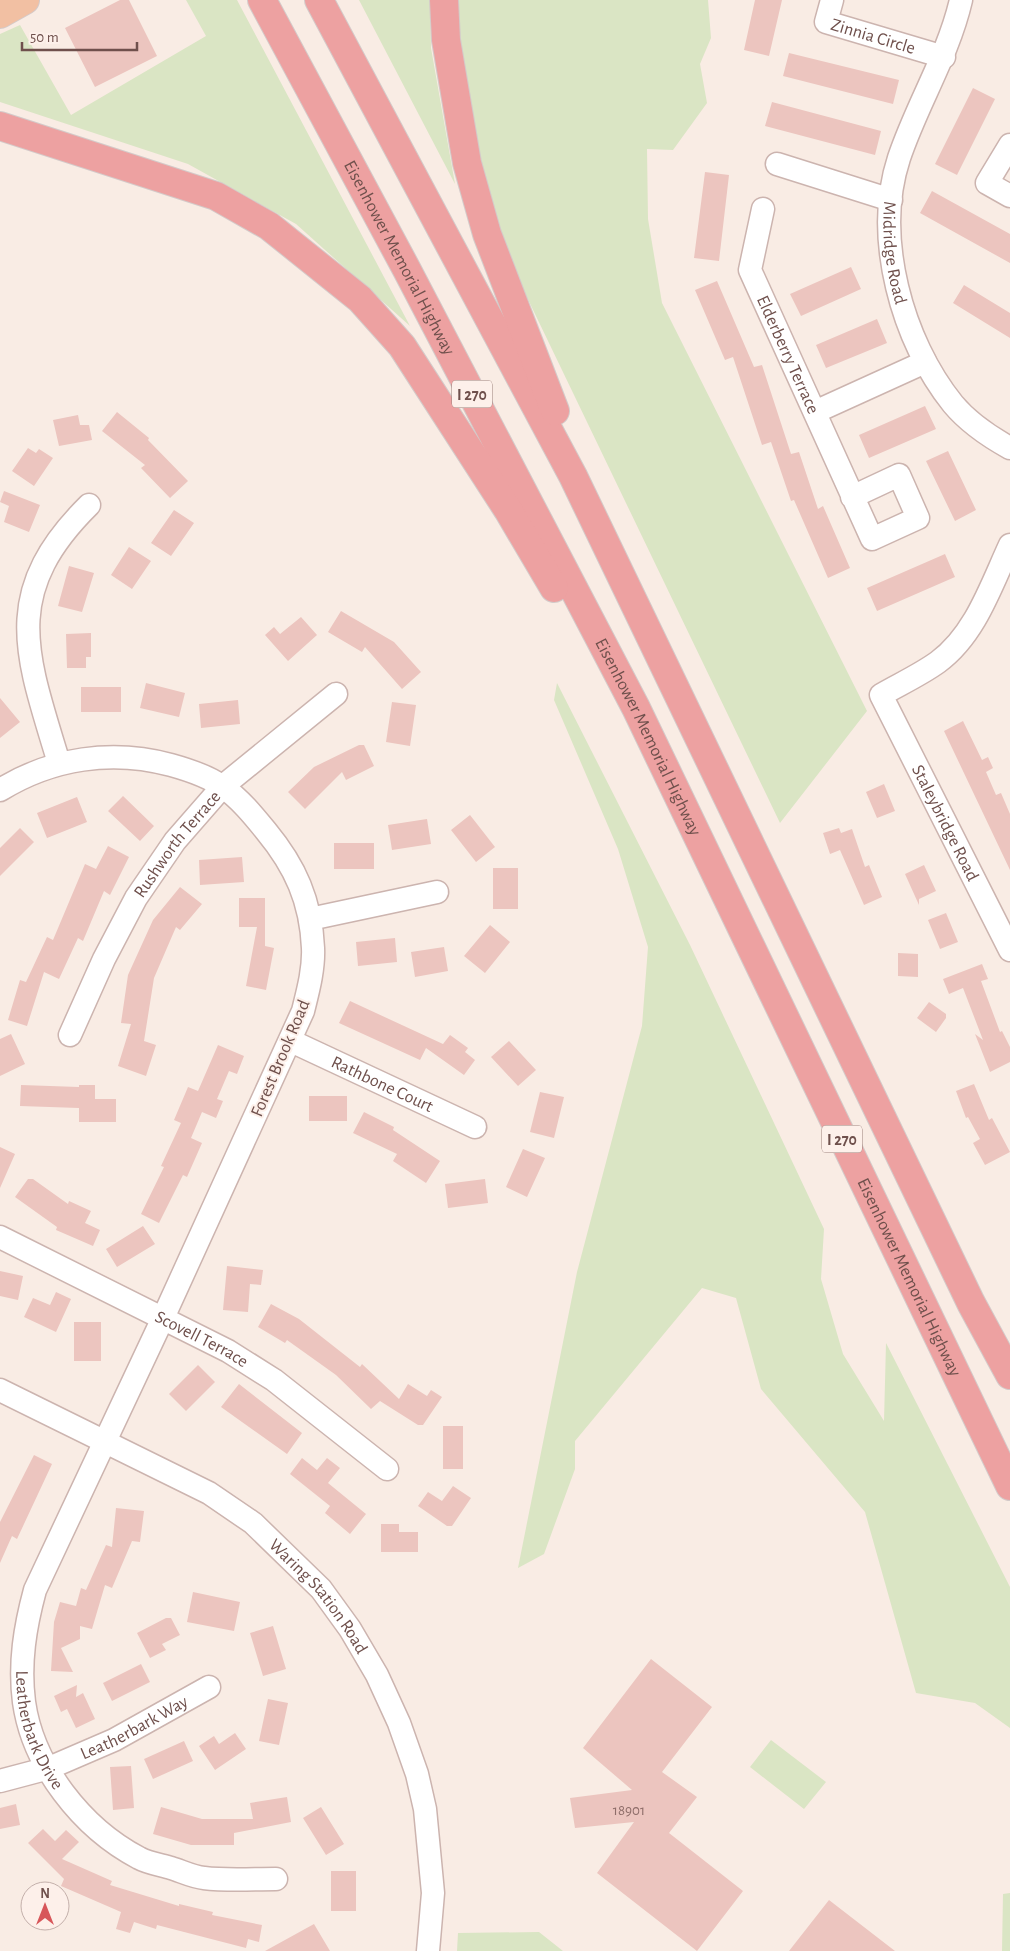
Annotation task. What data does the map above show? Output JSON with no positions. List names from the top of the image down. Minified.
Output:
{"streets":{"highway":["Eisenhower Memorial Highway","I 270"],"street":["Zinnia Circle","Midridge Road","Elderberry Terrace","Staleybridge Road","Rushworth Terrace","Forest Brook Road","Rathbone Court","Scovell Terrace","Waring Station Road","Leatherbark Way","Leatherbark Drive"]},"crossings":[["Zinnia Circle","Midridge Road"],["Rushworth Terrace","Forest Brook Road"],["Forest Brook Road","Rathbone Court"],["Forest Brook Road","Scovell Terrace"],["Forest Brook Road","Waring Station Road"],["Forest Brook Road","Leatherbark Drive"],["Waring Station Road","Leatherbark Drive"],["Leatherbark Way","Leatherbark Drive"]],"house_numbers":["18901"],"scale_bar":"50 m","north":"top"}
